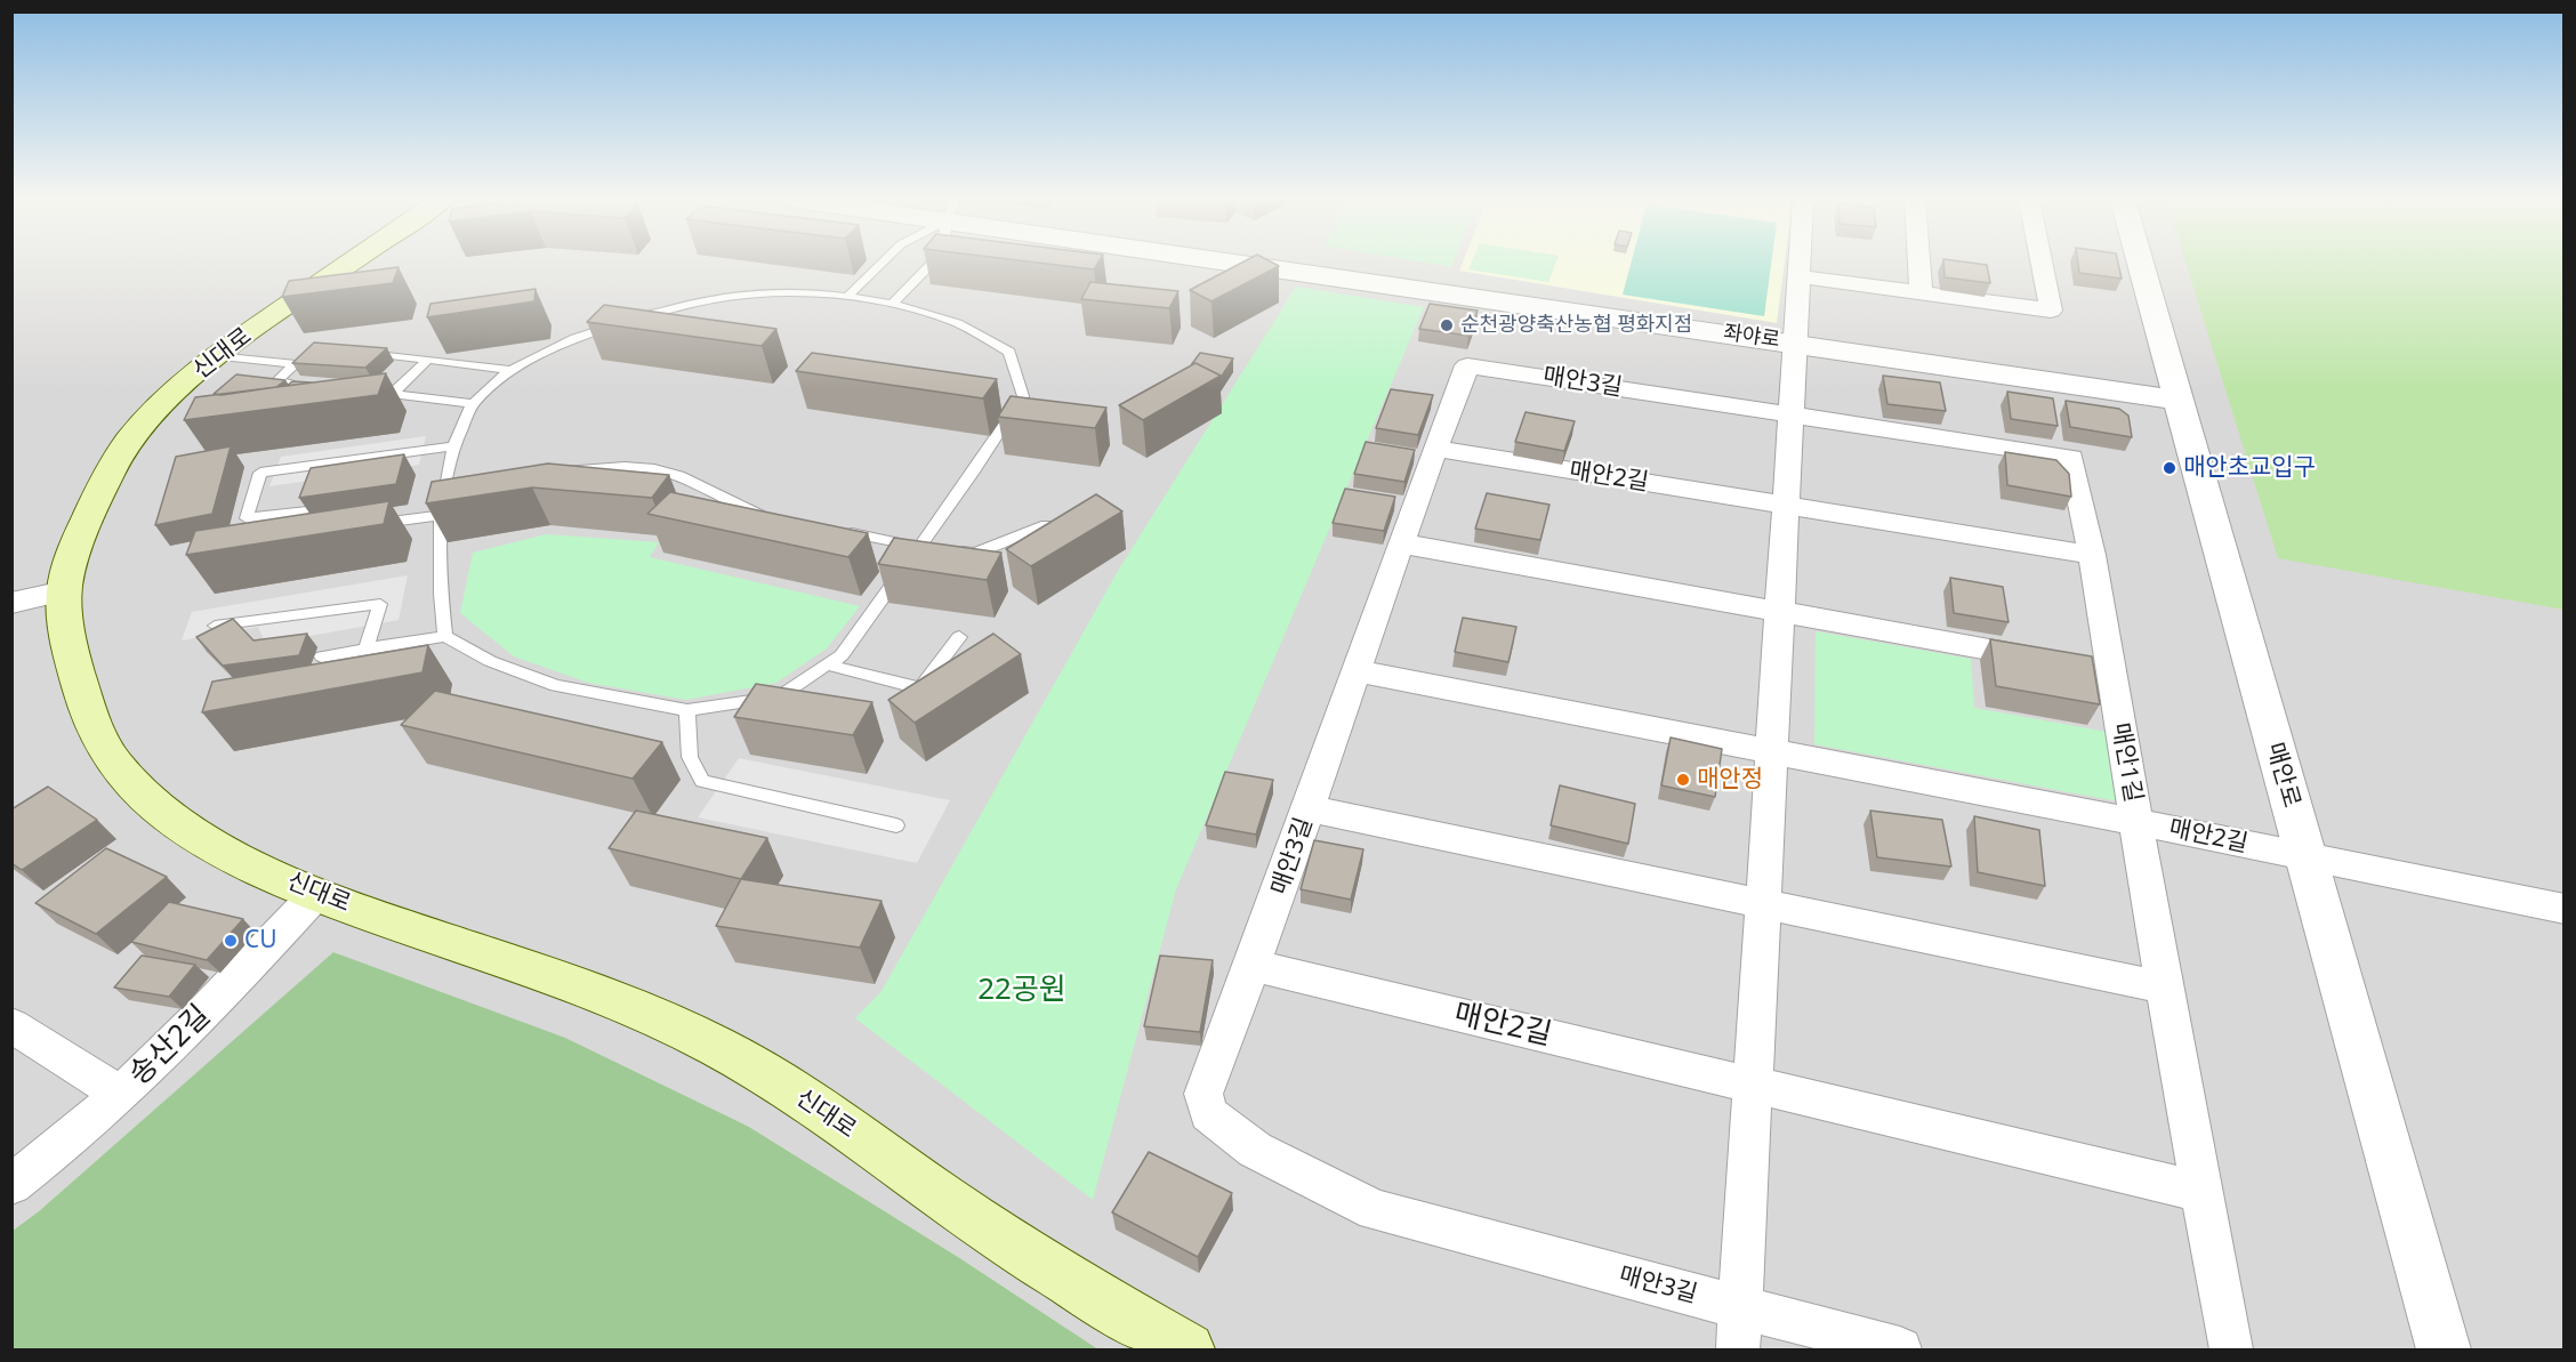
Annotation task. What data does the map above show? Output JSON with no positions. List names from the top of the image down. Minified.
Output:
{"streets":{"main road":["신대로"],"street":["좌야로","매안3길","매안2길","매안1길","매안로","송산2길"]},"crossings":[["좌야로","매안로"],["신대로","송산2길"],["매안3길","매안2길"],["매안3길","매안1길"],["매안2길","매안1길"],["매안2길","매안로"]],"parks":["22공원"],"places":["순천광양축산농협 평화지점","매안초교입구","매안정","CU"]}
